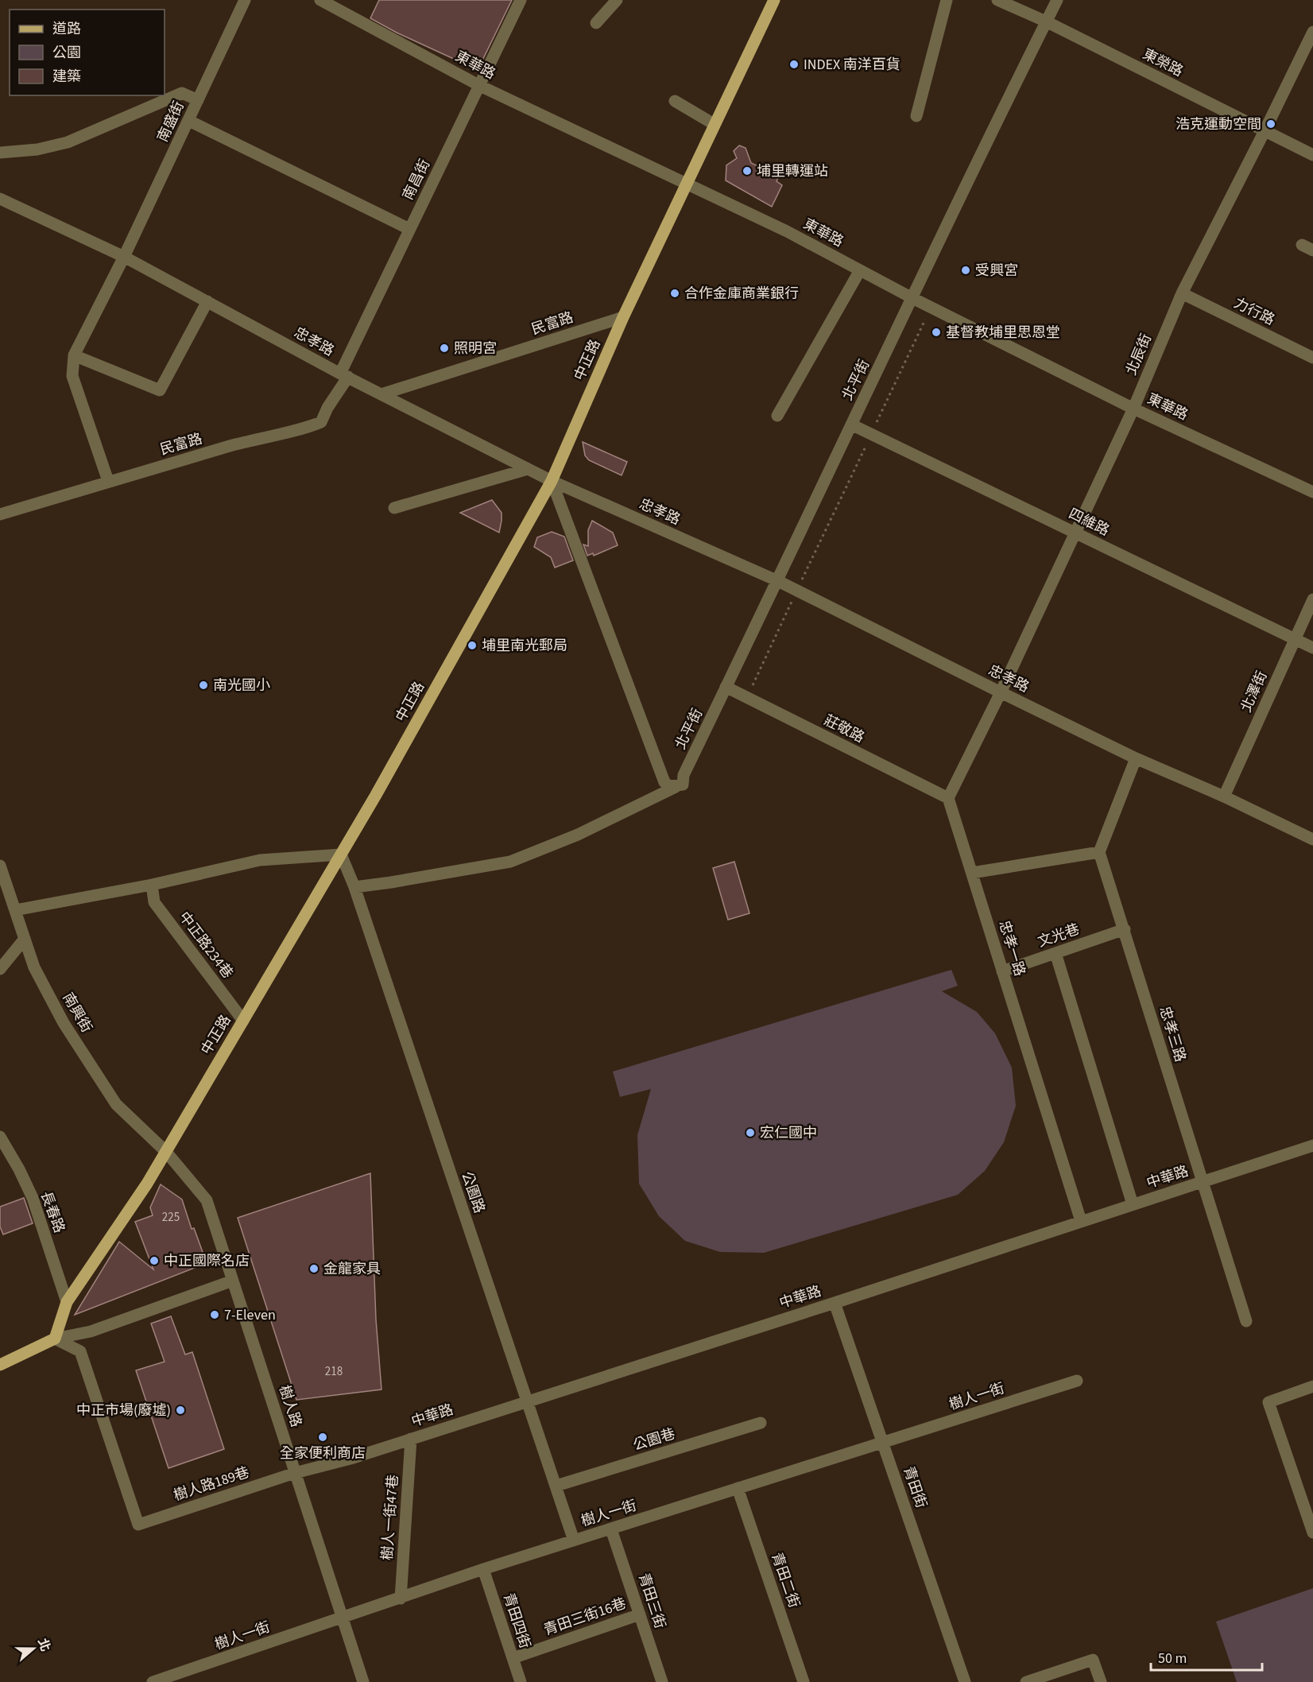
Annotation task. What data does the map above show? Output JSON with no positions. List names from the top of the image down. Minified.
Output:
{"streets":{"main road":["中正路"],"street":["東榮路","東華路","南盛街","南昌街","力行路","民富路","忠孝路","北辰街","北平街","四維路","北澤街","莊敬路","文光巷","中正路234巷","忠孝一路","南興街","忠孝三路","中華路","公園路","長春路","樹人一街","樹人路","公園巷","樹人路189巷","青田街","樹人一街47巷","青田二街","青田三街","青田三街16巷","青田四街"]},"crossings":[["東榮路","北辰街"],["東榮路","北平街"],["東華路","南昌街"],["東華路","北辰街"],["東華路","中正路"],["東華路","北平街"],["南盛街","忠孝路"],["南昌街","民富路"],["南昌街","忠孝路"],["力行路","北辰街"],["民富路","忠孝路"],["民富路","中正路"],["忠孝路","北辰街"],["忠孝路","中正路"],["忠孝路","北平街"],["忠孝路","北澤街"],["北辰街","四維路"],["中正路","中正路234巷"],["中正路","南興街"],["中正路","公園路"],["中正路","長春路"],["中正路","樹人路"],["中正路","樹人路189巷"],["北平街","四維路"],["北平街","莊敬路"],["四維路","北澤街"],["莊敬路","忠孝一路"],["文光巷","忠孝一路"],["文光巷","忠孝三路"],["忠孝一路","中華路"],["南興街","樹人路"],["忠孝三路","中華路"],["中華路","公園路"],["中華路","樹人路"],["中華路","樹人路189巷"],["中華路","青田街"],["中華路","樹人一街47巷"],["公園路","樹人一街"],["公園路","公園巷"],["樹人一街","樹人路"],["樹人一街","青田街"],["樹人一街","樹人一街47巷"],["樹人一街","青田二街"],["樹人一街","青田三街"],["樹人一街","青田四街"],["樹人路","樹人路189巷"],["青田三街","青田三街16巷"],["青田三街16巷","青田四街"]],"places":["INDEX 南洋百貨","浩克運動空間","埔里轉運站","受興宮","合作金庫商業銀行","基督教埔里思恩堂","照明宮","埔里南光郵局","南光國小","宏仁國中","中正國際名店","金龍家具","7-Eleven","中正市場(廢墟)","全家便利商店"],"house_numbers":["225","218"],"legend":["道路","公園","建築"],"scale_bar":"50 m","north":"right"}
